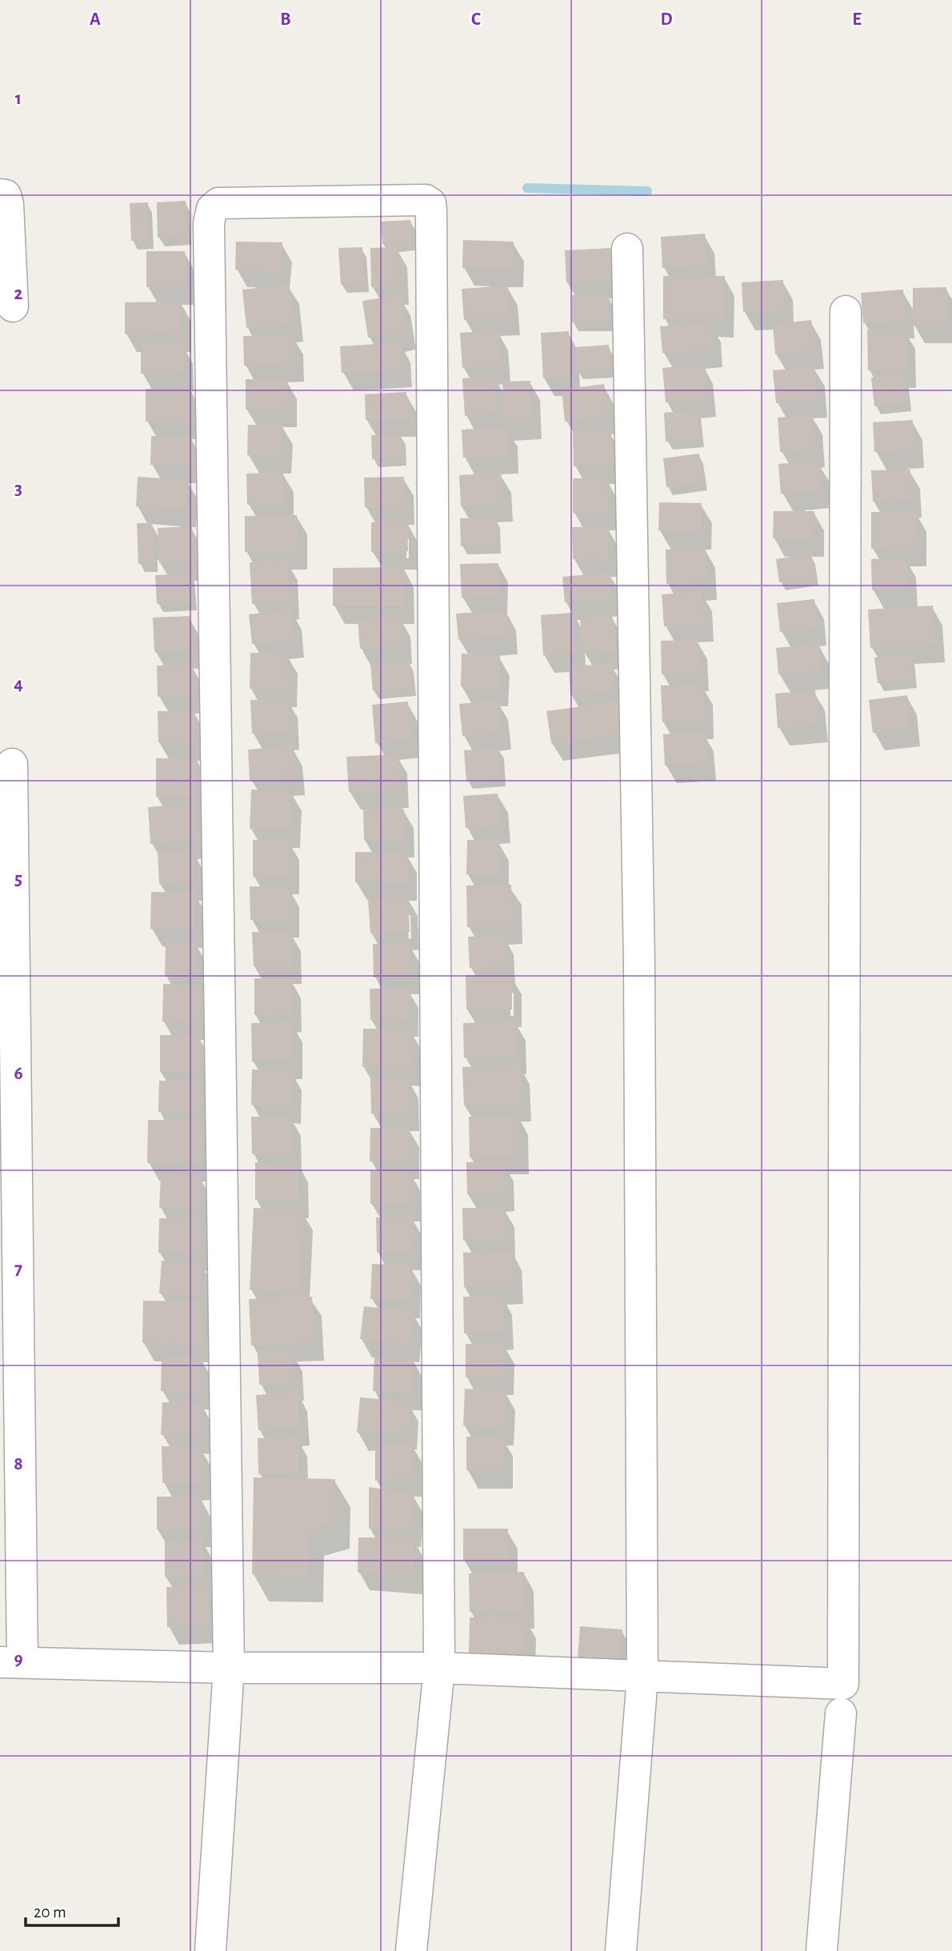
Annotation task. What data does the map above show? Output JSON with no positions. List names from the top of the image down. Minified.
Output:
{"scale_bar":"20 m","grid":{"columns":["A","B","C","D","E"],"rows":["1","2","3","4","5","6","7","8","9"]}}
